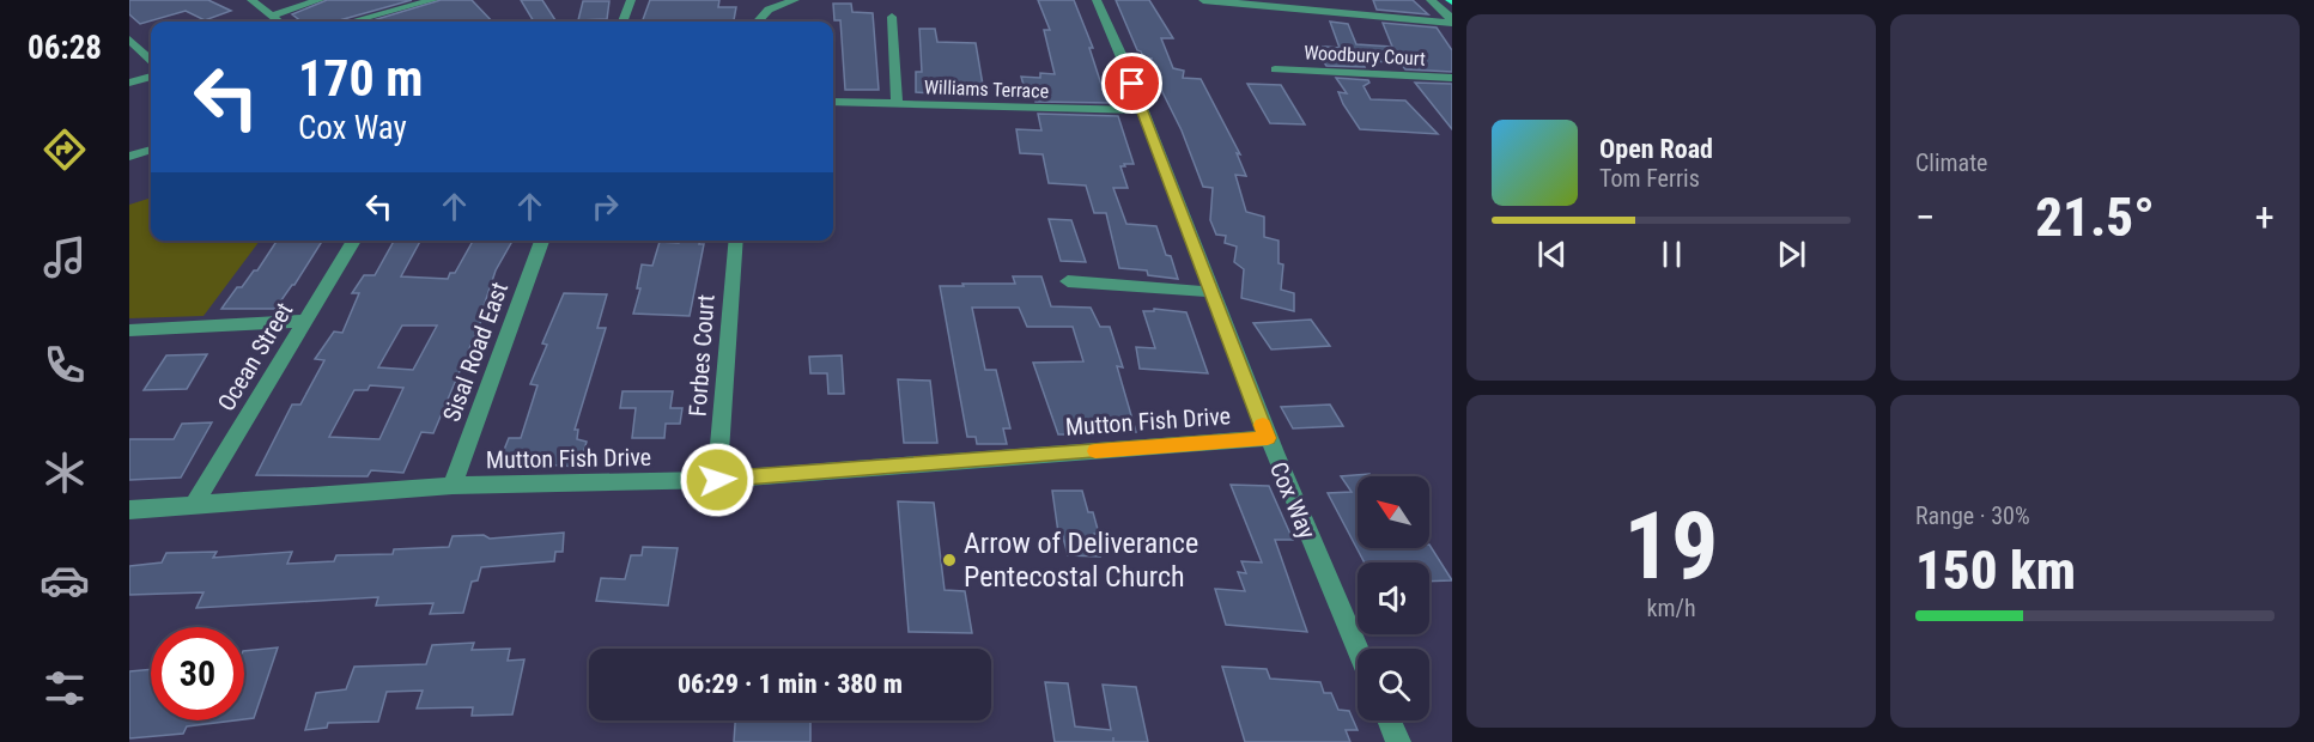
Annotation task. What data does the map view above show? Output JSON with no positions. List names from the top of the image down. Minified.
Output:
{"streets":{"street":["Woodbury Court","Williams Terrace","Sisal Road East","Forbes Court","Ocean Street","Mutton Fish Drive","Cox Way"]},"crossings":[["Williams Terrace","Cox Way"],["Sisal Road East","Mutton Fish Drive"],["Forbes Court","Mutton Fish Drive"],["Ocean Street","Mutton Fish Drive"],["Mutton Fish Drive","Cox Way"]],"places":["Arrow of Deliverance Pentecostal Church"],"north":"top left","page":{"tabs":"06:28","tile":["Climate",["19","km/h"],["Range · 30%","150 km"]],"turn":["170 m","Cox Way"],"song":["Open Road","Tom Ferris"],"heat":["−","21.5°","+"],"limit":"30","trip":"06:29 · 1 min · 380 m"}}
